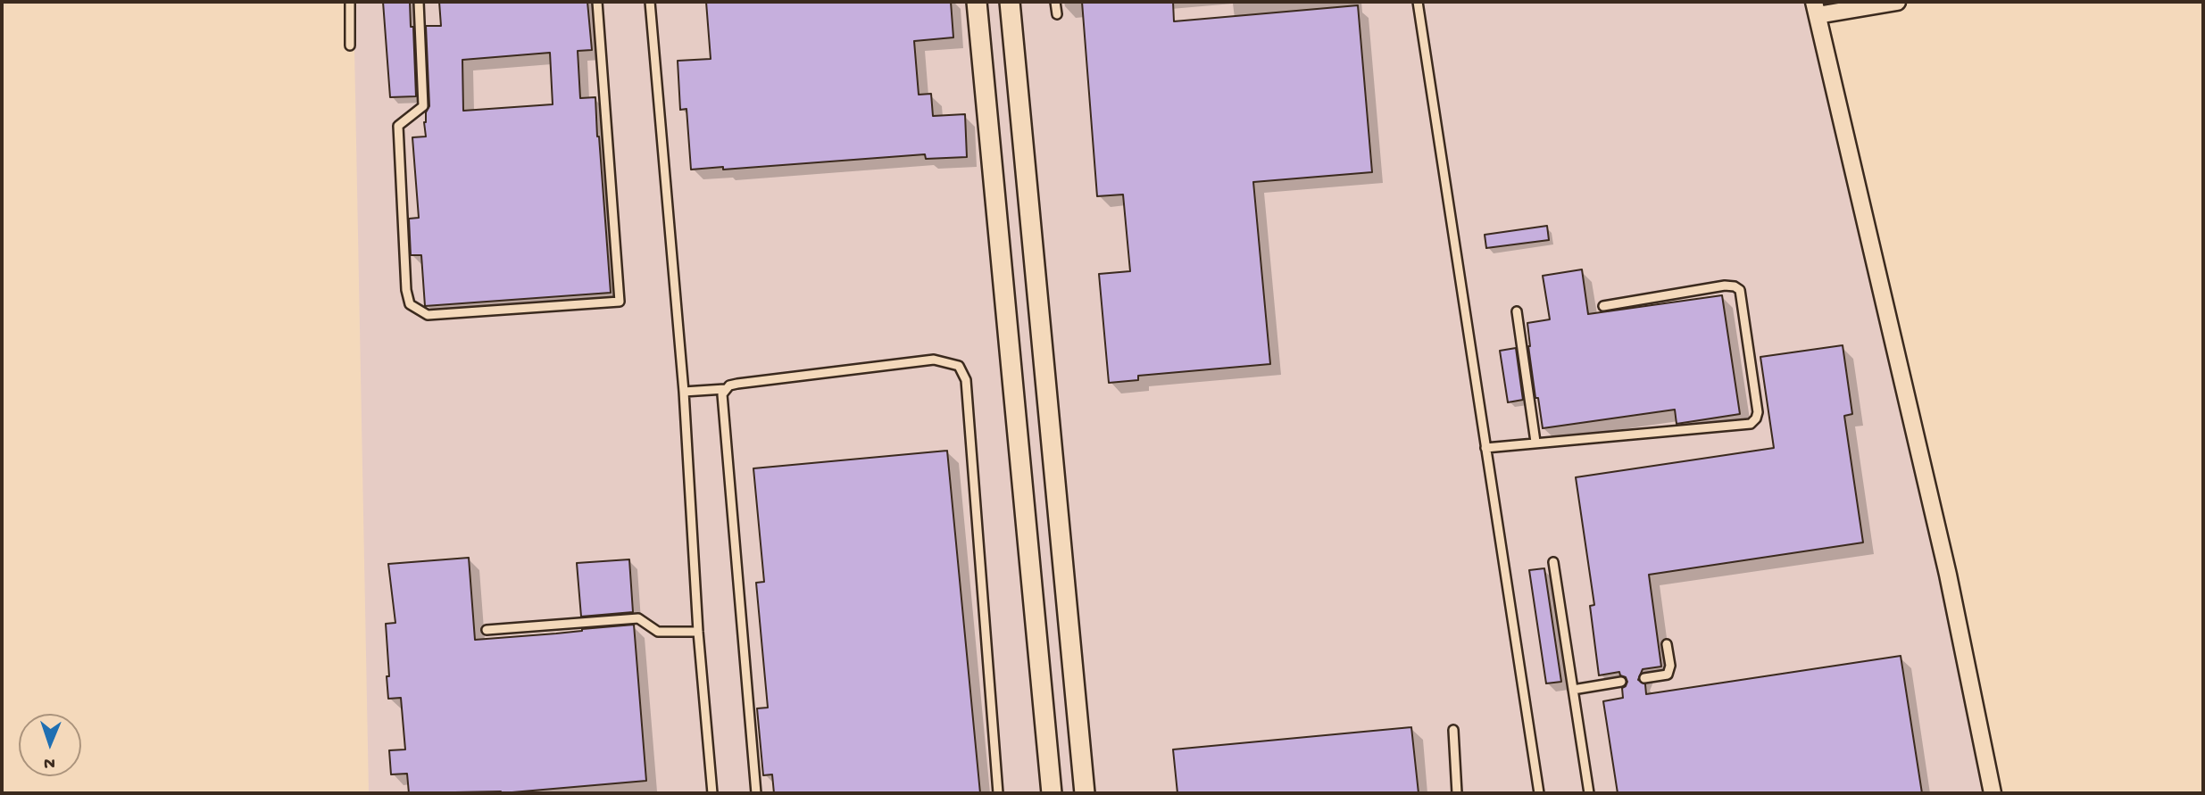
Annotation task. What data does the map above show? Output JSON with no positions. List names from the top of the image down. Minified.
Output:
{"north":"bottom"}
